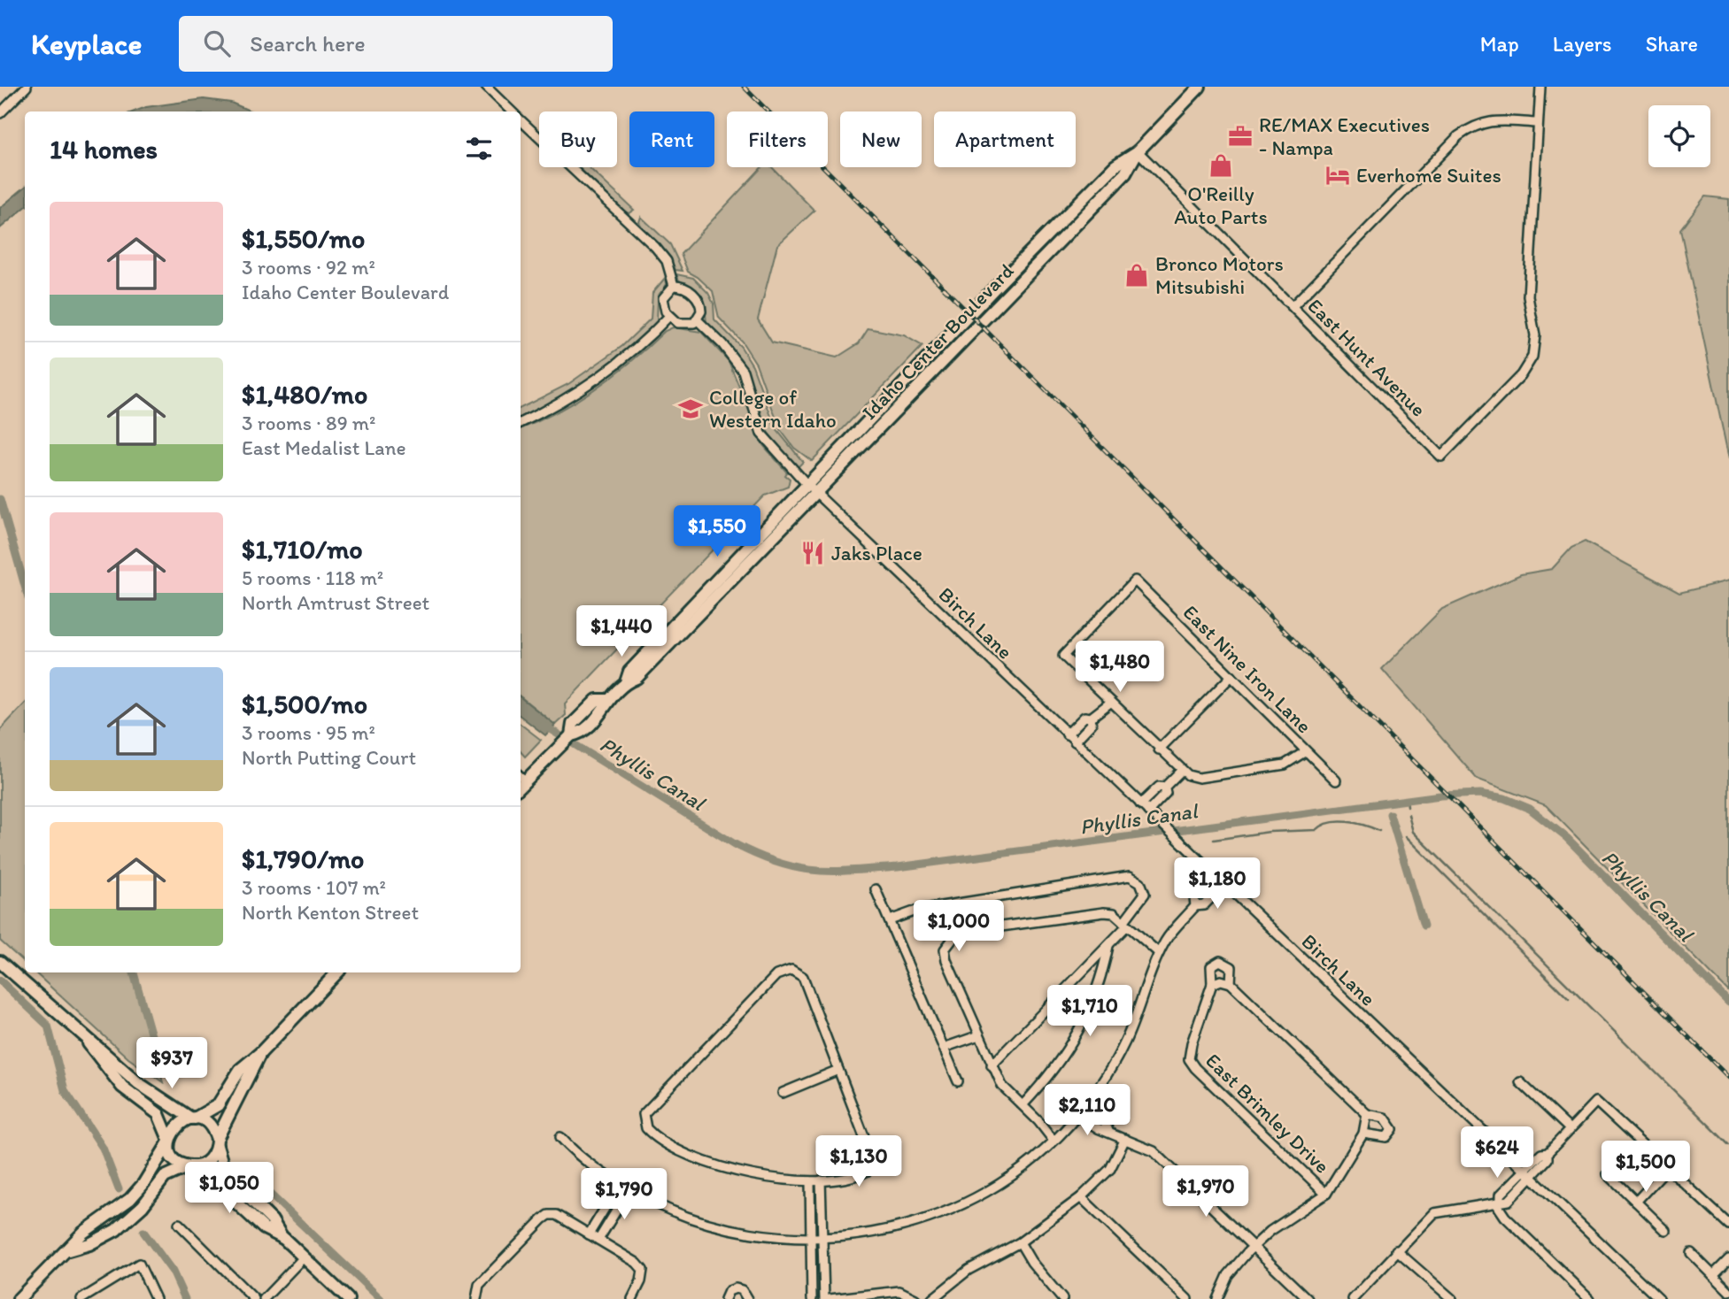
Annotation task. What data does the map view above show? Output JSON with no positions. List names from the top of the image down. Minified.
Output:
{"streets":{"main road":["Idaho Center Boulevard"],"street":["East Hunt Avenue","Birch Lane","East Nine Iron Lane","East Brimley Drive"]},"crossings":[["Idaho Center Boulevard","East Hunt Avenue"],["Idaho Center Boulevard","Birch Lane"]],"water":["Phyllis Canal"],"places":{"office":["RE/MAX Executives - Nampa"],"shop":["O'Reilly Auto Parts","Bronco Motors Mitsubishi"],"hotel":["Everhome Suites"],"school or university":["College of Western Idaho"],"restaurant":["Jaks Place"]},"page":{"header":"Keyplace","search":"Search here","nav":["Map","Layers","Share"],"chip":["Buy","Rent","Filters","New","Apartment"],"heading":"14 homes","list":[{"name":"$1,550/mo","note":"3 rooms · 92 m² · Idaho Center Boulevard"},{"name":"$1,480/mo","note":"3 rooms · 89 m² · East Medalist Lane"},{"name":"$1,710/mo","note":"5 rooms · 118 m² · North Amtrust Street"},{"name":"$1,500/mo","note":"3 rooms · 95 m² · North Putting Court"},{"name":"$1,790/mo","note":"3 rooms · 107 m² · North Kenton Street"}],"price":["$1,550","$1,440","$1,480","$1,180","$1,000","$1,710","$937","$2,110","$624","$1,130","$1,500","$1,050","$1,970","$1,790"]}}
